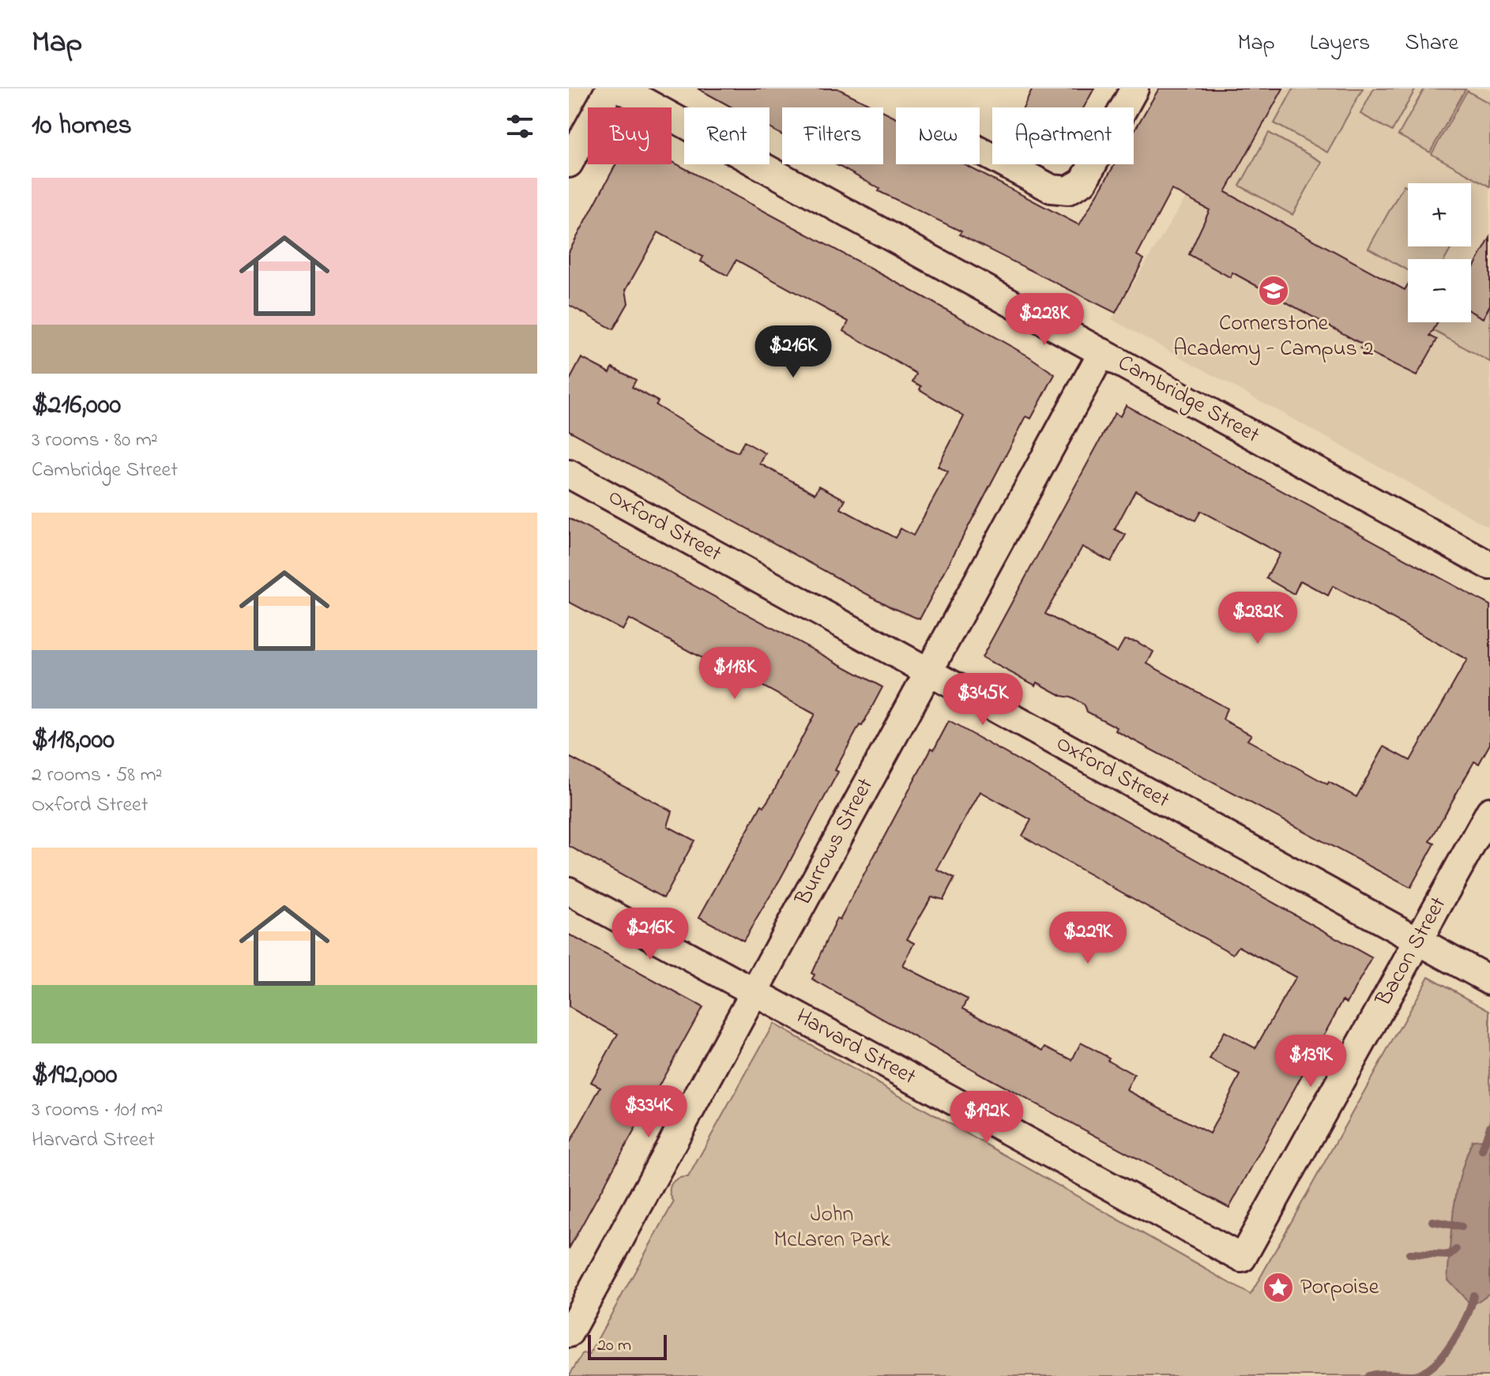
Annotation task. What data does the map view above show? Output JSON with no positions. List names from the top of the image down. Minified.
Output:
{"streets":{"street":["Cambridge Street","Oxford Street","Burrows Street","Bacon Street","Harvard Street"]},"crossings":[["Cambridge Street","Burrows Street"],["Oxford Street","Burrows Street"],["Oxford Street","Bacon Street"],["Burrows Street","Harvard Street"],["Bacon Street","Harvard Street"]],"parks":["John McLaren Park"],"places":{"school or university":["Cornerstone Academy - Campus 2"],"place":["Porpoise"]},"scale_bar":"20 m","page":{"header":"Map","nav":["Map","Layers","Share"],"heading":"10 homes","chip":["Buy","Rent","Filters","New","Apartment"],"list":[{"name":"$216,000","note":"3 rooms · 80 m² · Cambridge Street"},{"name":"$118,000","note":"2 rooms · 58 m² · Oxford Street"},{"name":"$192,000","note":"3 rooms · 101 m² · Harvard Street"}],"map_buttons":["+","−"],"price":["$228K","$216K","$282K","$118K","$345K","$216K","$229K","$139K","$334K","$192K"],"scale":"20 m"}}
